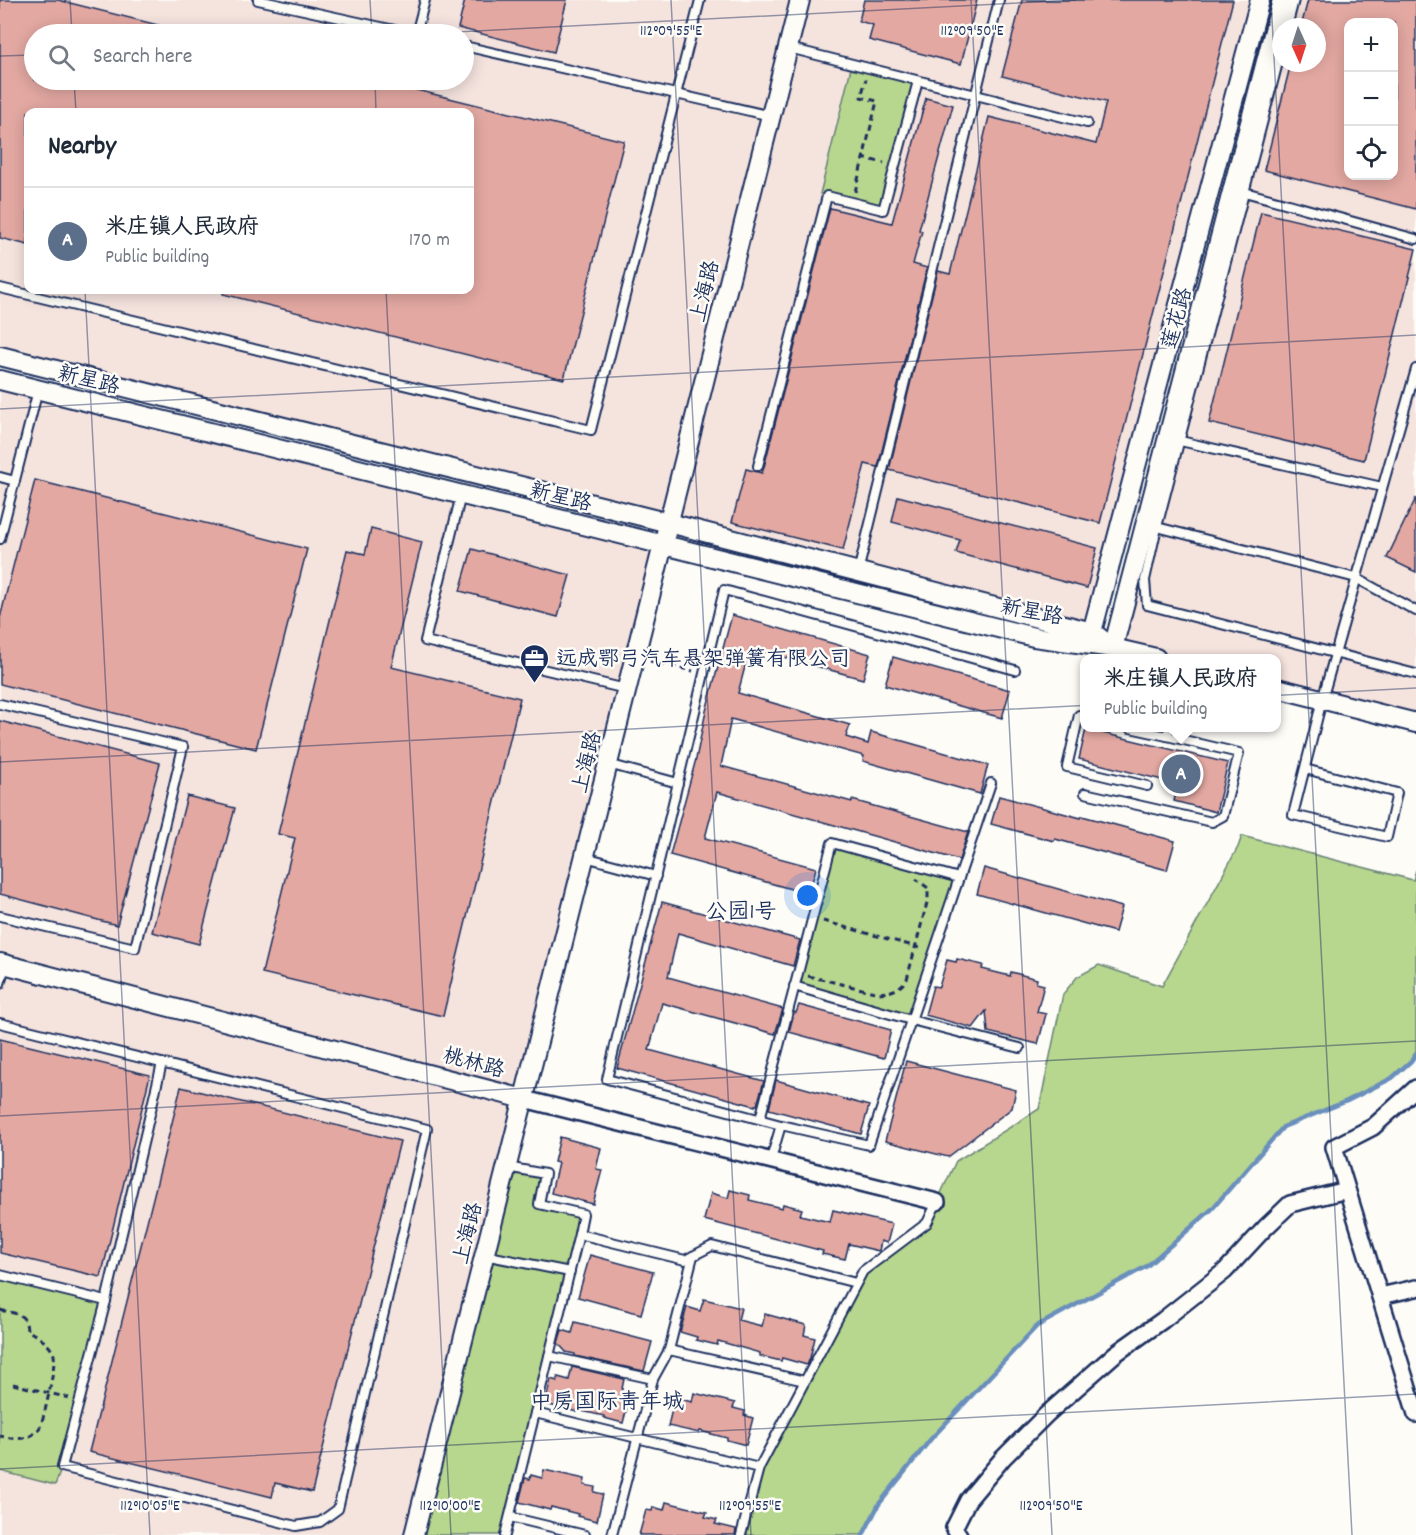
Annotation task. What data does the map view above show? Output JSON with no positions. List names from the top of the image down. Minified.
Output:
{"streets":{"street":["上海路","莲花路","新星路","桃林路"]},"crossings":[["上海路","新星路"],["上海路","桃林路"],["莲花路","新星路"]],"districts":["公园1号","中房国际青年城"],"places":{"office":["远成鄂弓汽车悬架弹簧有限公司"]},"north":"bottom","page":{"map_buttons":["+","−"],"search":"Search here","heading":"Nearby","list":[{"mark":"A","name":"米庄镇人民政府","note":"Public building","value":"170 m"}],"popup":["米庄镇人民政府","Public building"],"pins":"A"},"coordinates":["112°09'55\"E","112°09'50\"E","112°10'05\"E","112°10'00\"E"]}
